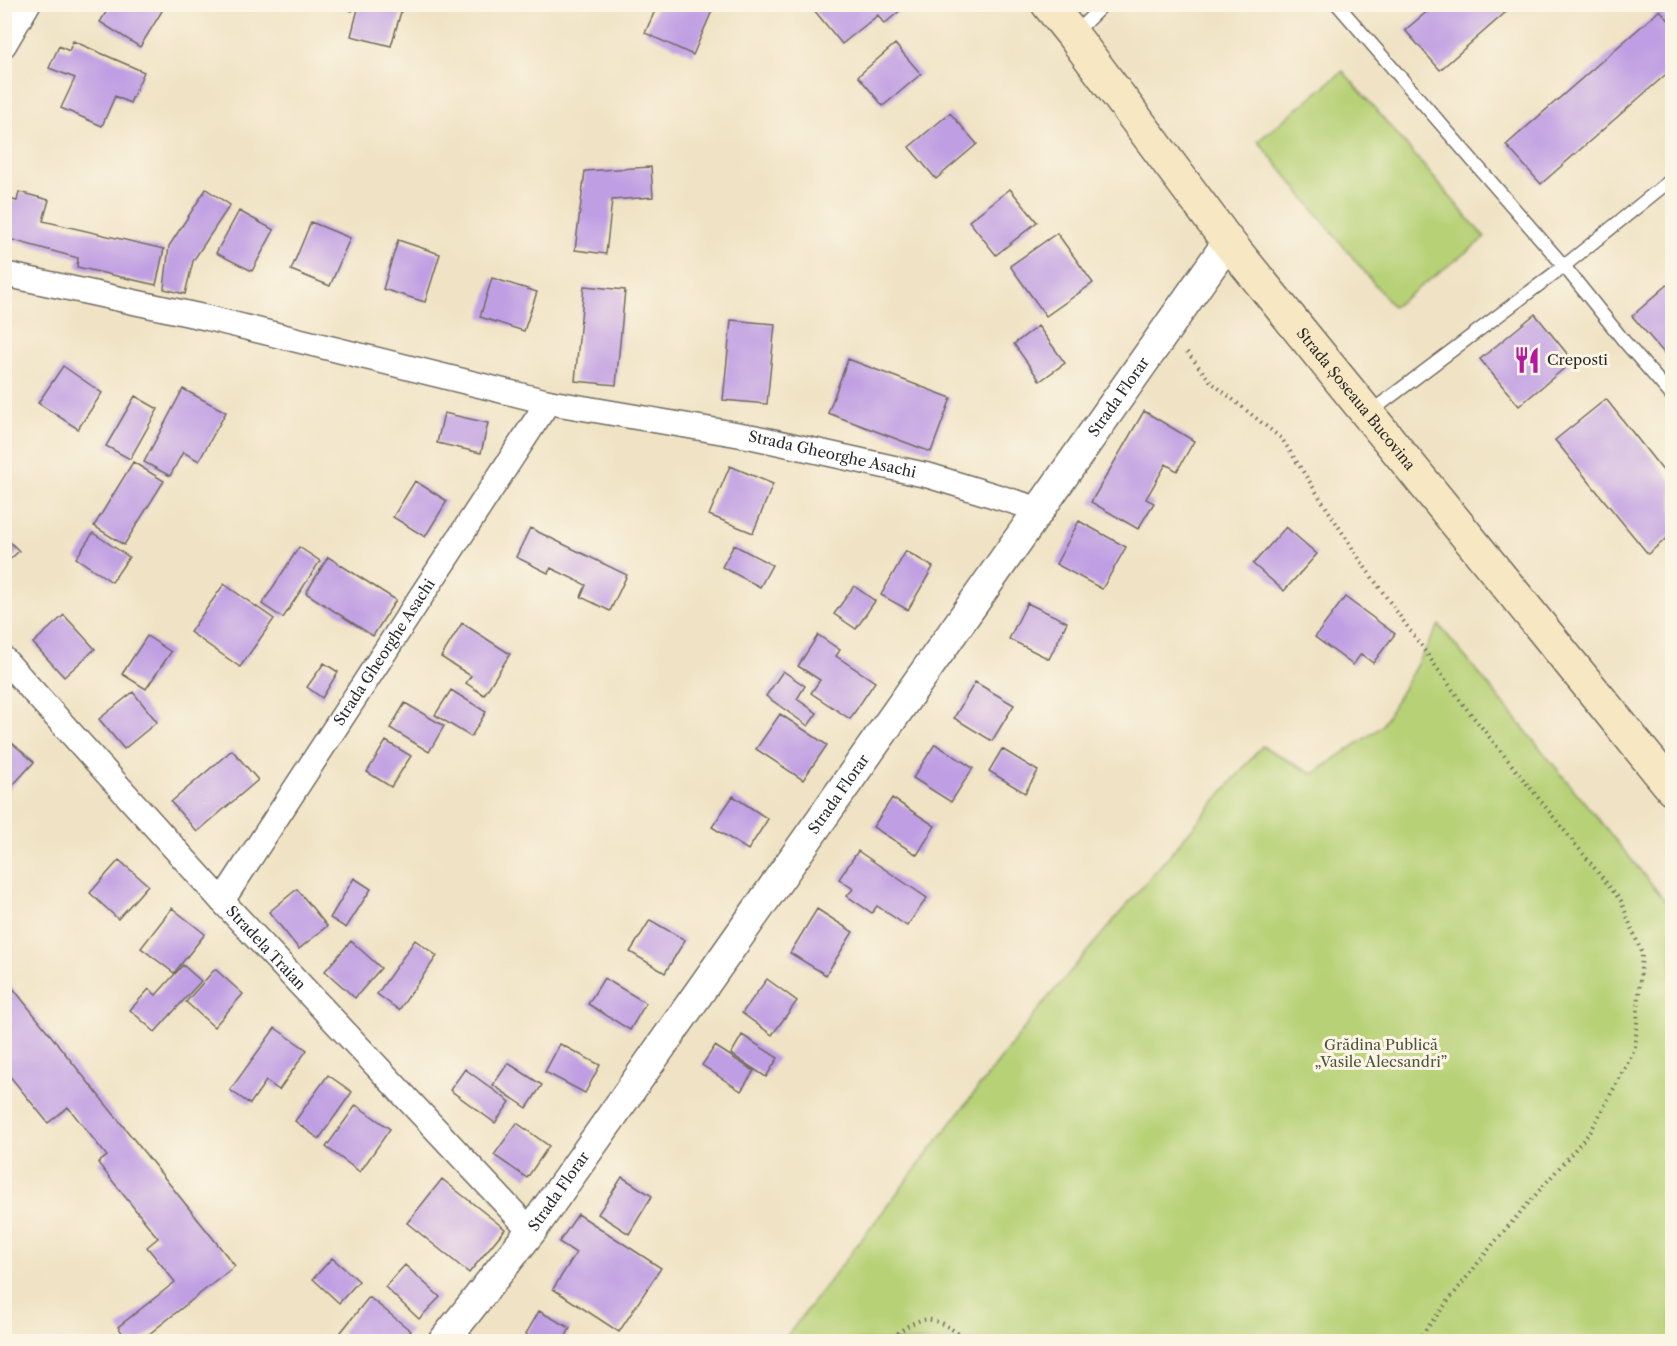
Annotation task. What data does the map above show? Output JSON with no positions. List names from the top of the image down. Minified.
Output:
{"streets":{"main road":["Strada Șoseaua Bucovina"],"street":["Strada Florar","Strada Gheorghe Asachi","Stradela Traian"]},"crossings":[["Strada Florar","Strada Șoseaua Bucovina"],["Strada Florar","Strada Gheorghe Asachi"],["Strada Florar","Stradela Traian"],["Strada Gheorghe Asachi","Stradela Traian"]],"parks":["Grădina Publică „Vasile Alecsandri”"],"places":{"restaurant":["Creposti"]}}
